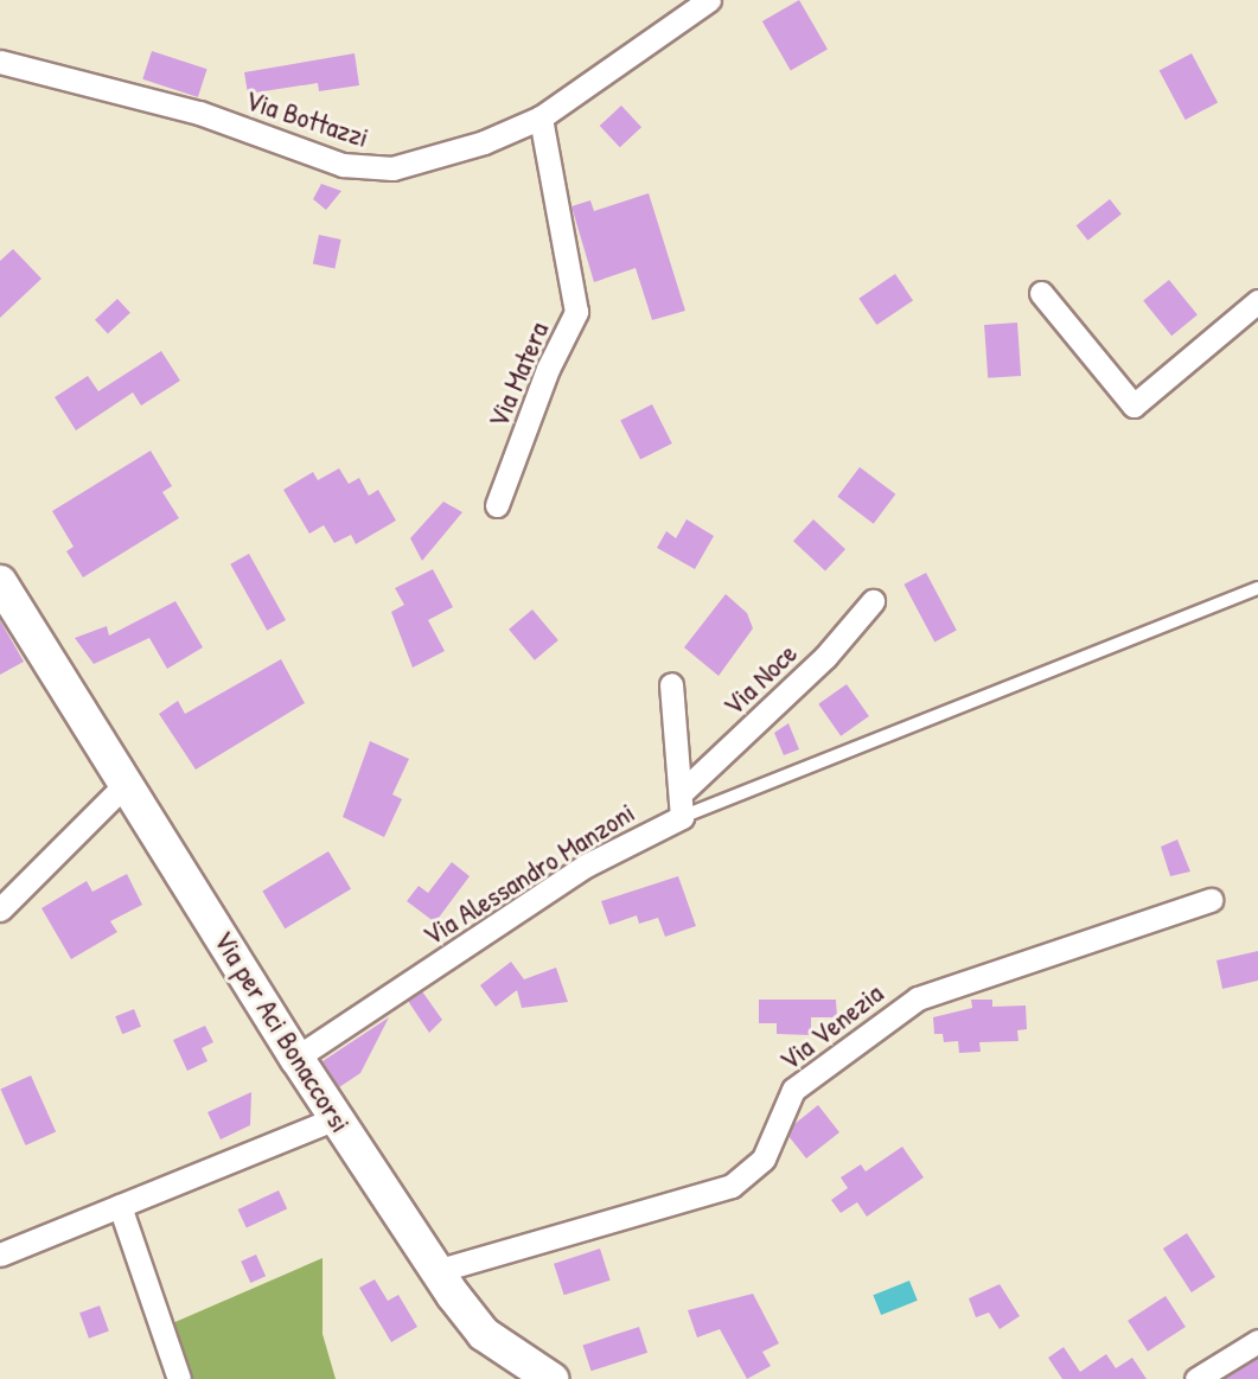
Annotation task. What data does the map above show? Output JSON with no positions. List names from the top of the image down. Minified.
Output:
{"streets":{"main road":["Via per Aci Bonaccorsi"],"street":["Via Bottazzi","Via Matera","Via Noce","Via Alessandro Manzoni","Via Venezia"]},"crossings":[["Via Bottazzi","Via Matera"],["Via Noce","Via Alessandro Manzoni"],["Via Alessandro Manzoni","Via per Aci Bonaccorsi"],["Via Venezia","Via per Aci Bonaccorsi"]]}
